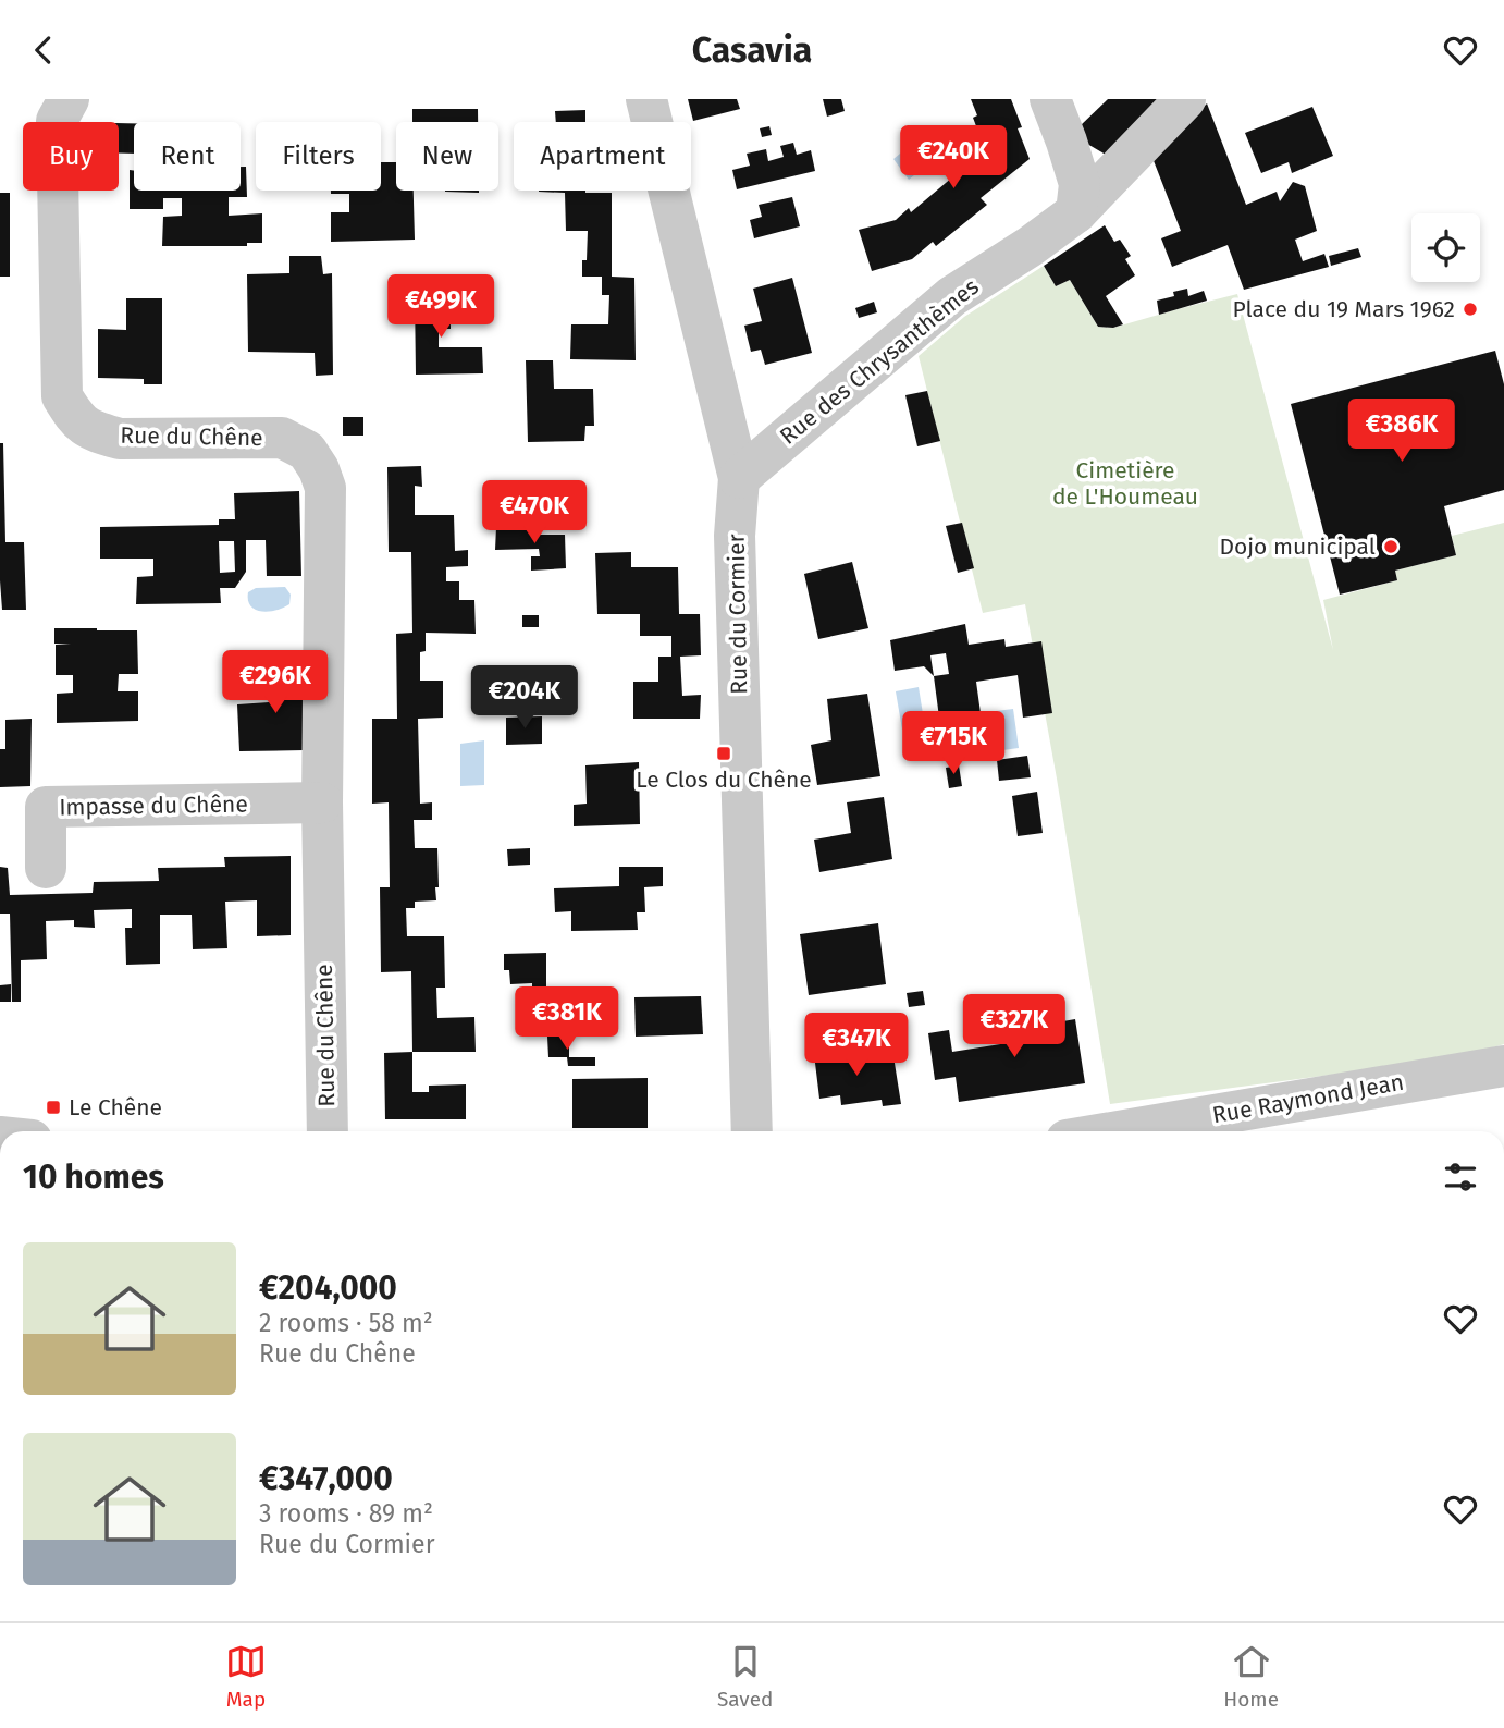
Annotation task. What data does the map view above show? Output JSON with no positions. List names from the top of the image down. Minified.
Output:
{"streets":{"street":["Rue des Chrysanthèmes","Rue du Chêne","Rue du Cormier","Impasse du Chêne","Rue Raymond Jean"]},"crossings":[["Rue des Chrysanthèmes","Rue du Cormier"],["Rue du Chêne","Impasse du Chêne"]],"parks":["Cimetière de L'Houmeau"],"places":{"other":["Place du 19 Mars 1962","Dojo municipal"],"transit":["Le Clos du Chêne","Le Chêne"]},"page":{"header":"Casavia","chip":["Buy","Rent","Filters","New","Apartment"],"price":["€240K","€499K","€386K","€470K","€296K","€204K","€715K","€381K","€327K","€347K"],"heading":"10 homes","list":[{"name":"€204,000","note":"2 rooms · 58 m² · Rue du Chêne"},{"name":"€347,000","note":"3 rooms · 89 m² · Rue du Cormier"}],"tabs":["Map","Saved","Home"]}}
